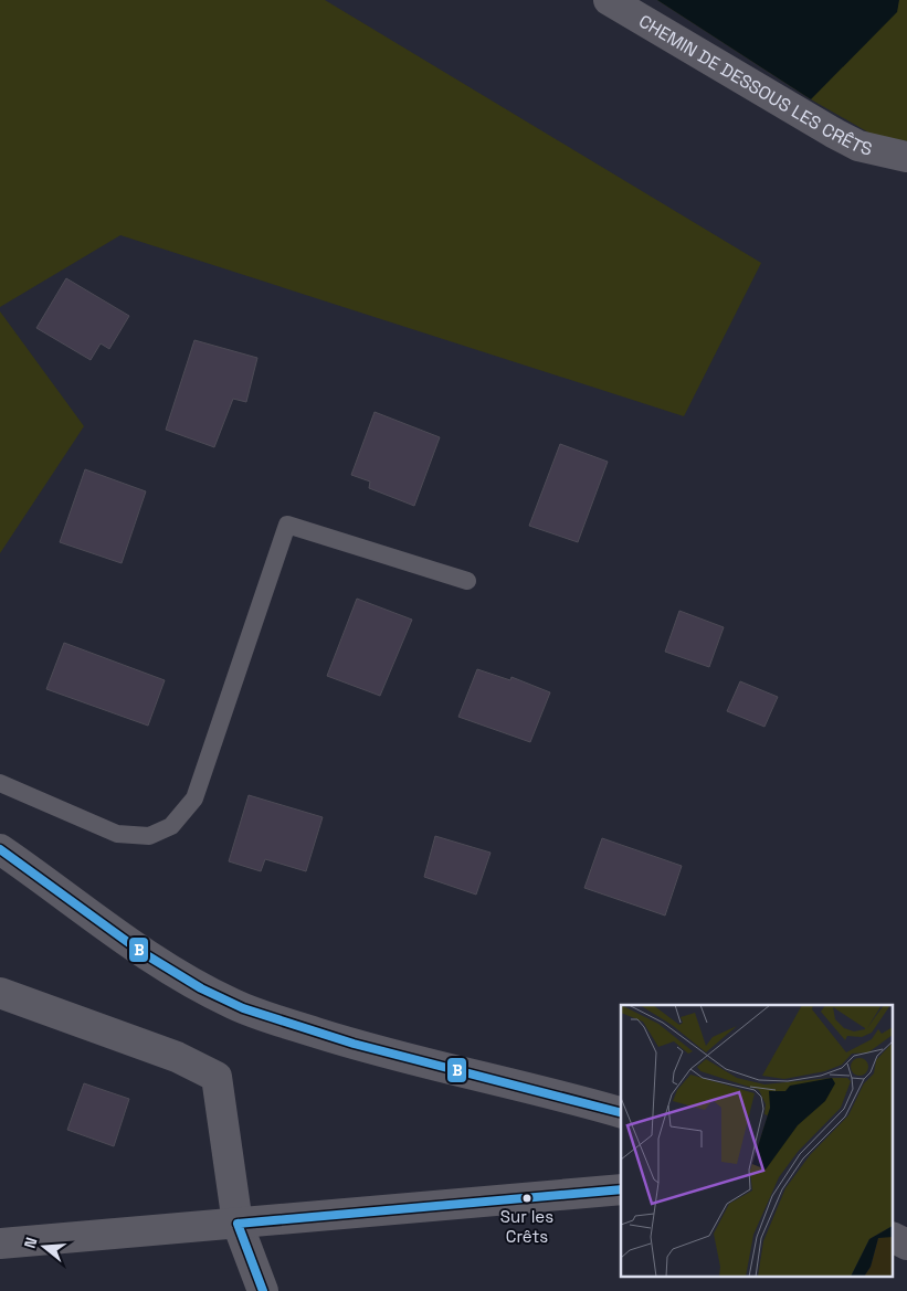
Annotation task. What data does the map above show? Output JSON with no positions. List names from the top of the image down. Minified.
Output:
{"streets":{"street":["CHEMIN DE DESSOUS LES CRÊTS"]},"places":["Sur les Crêts"],"lines":["transit line B"],"north":"left"}
